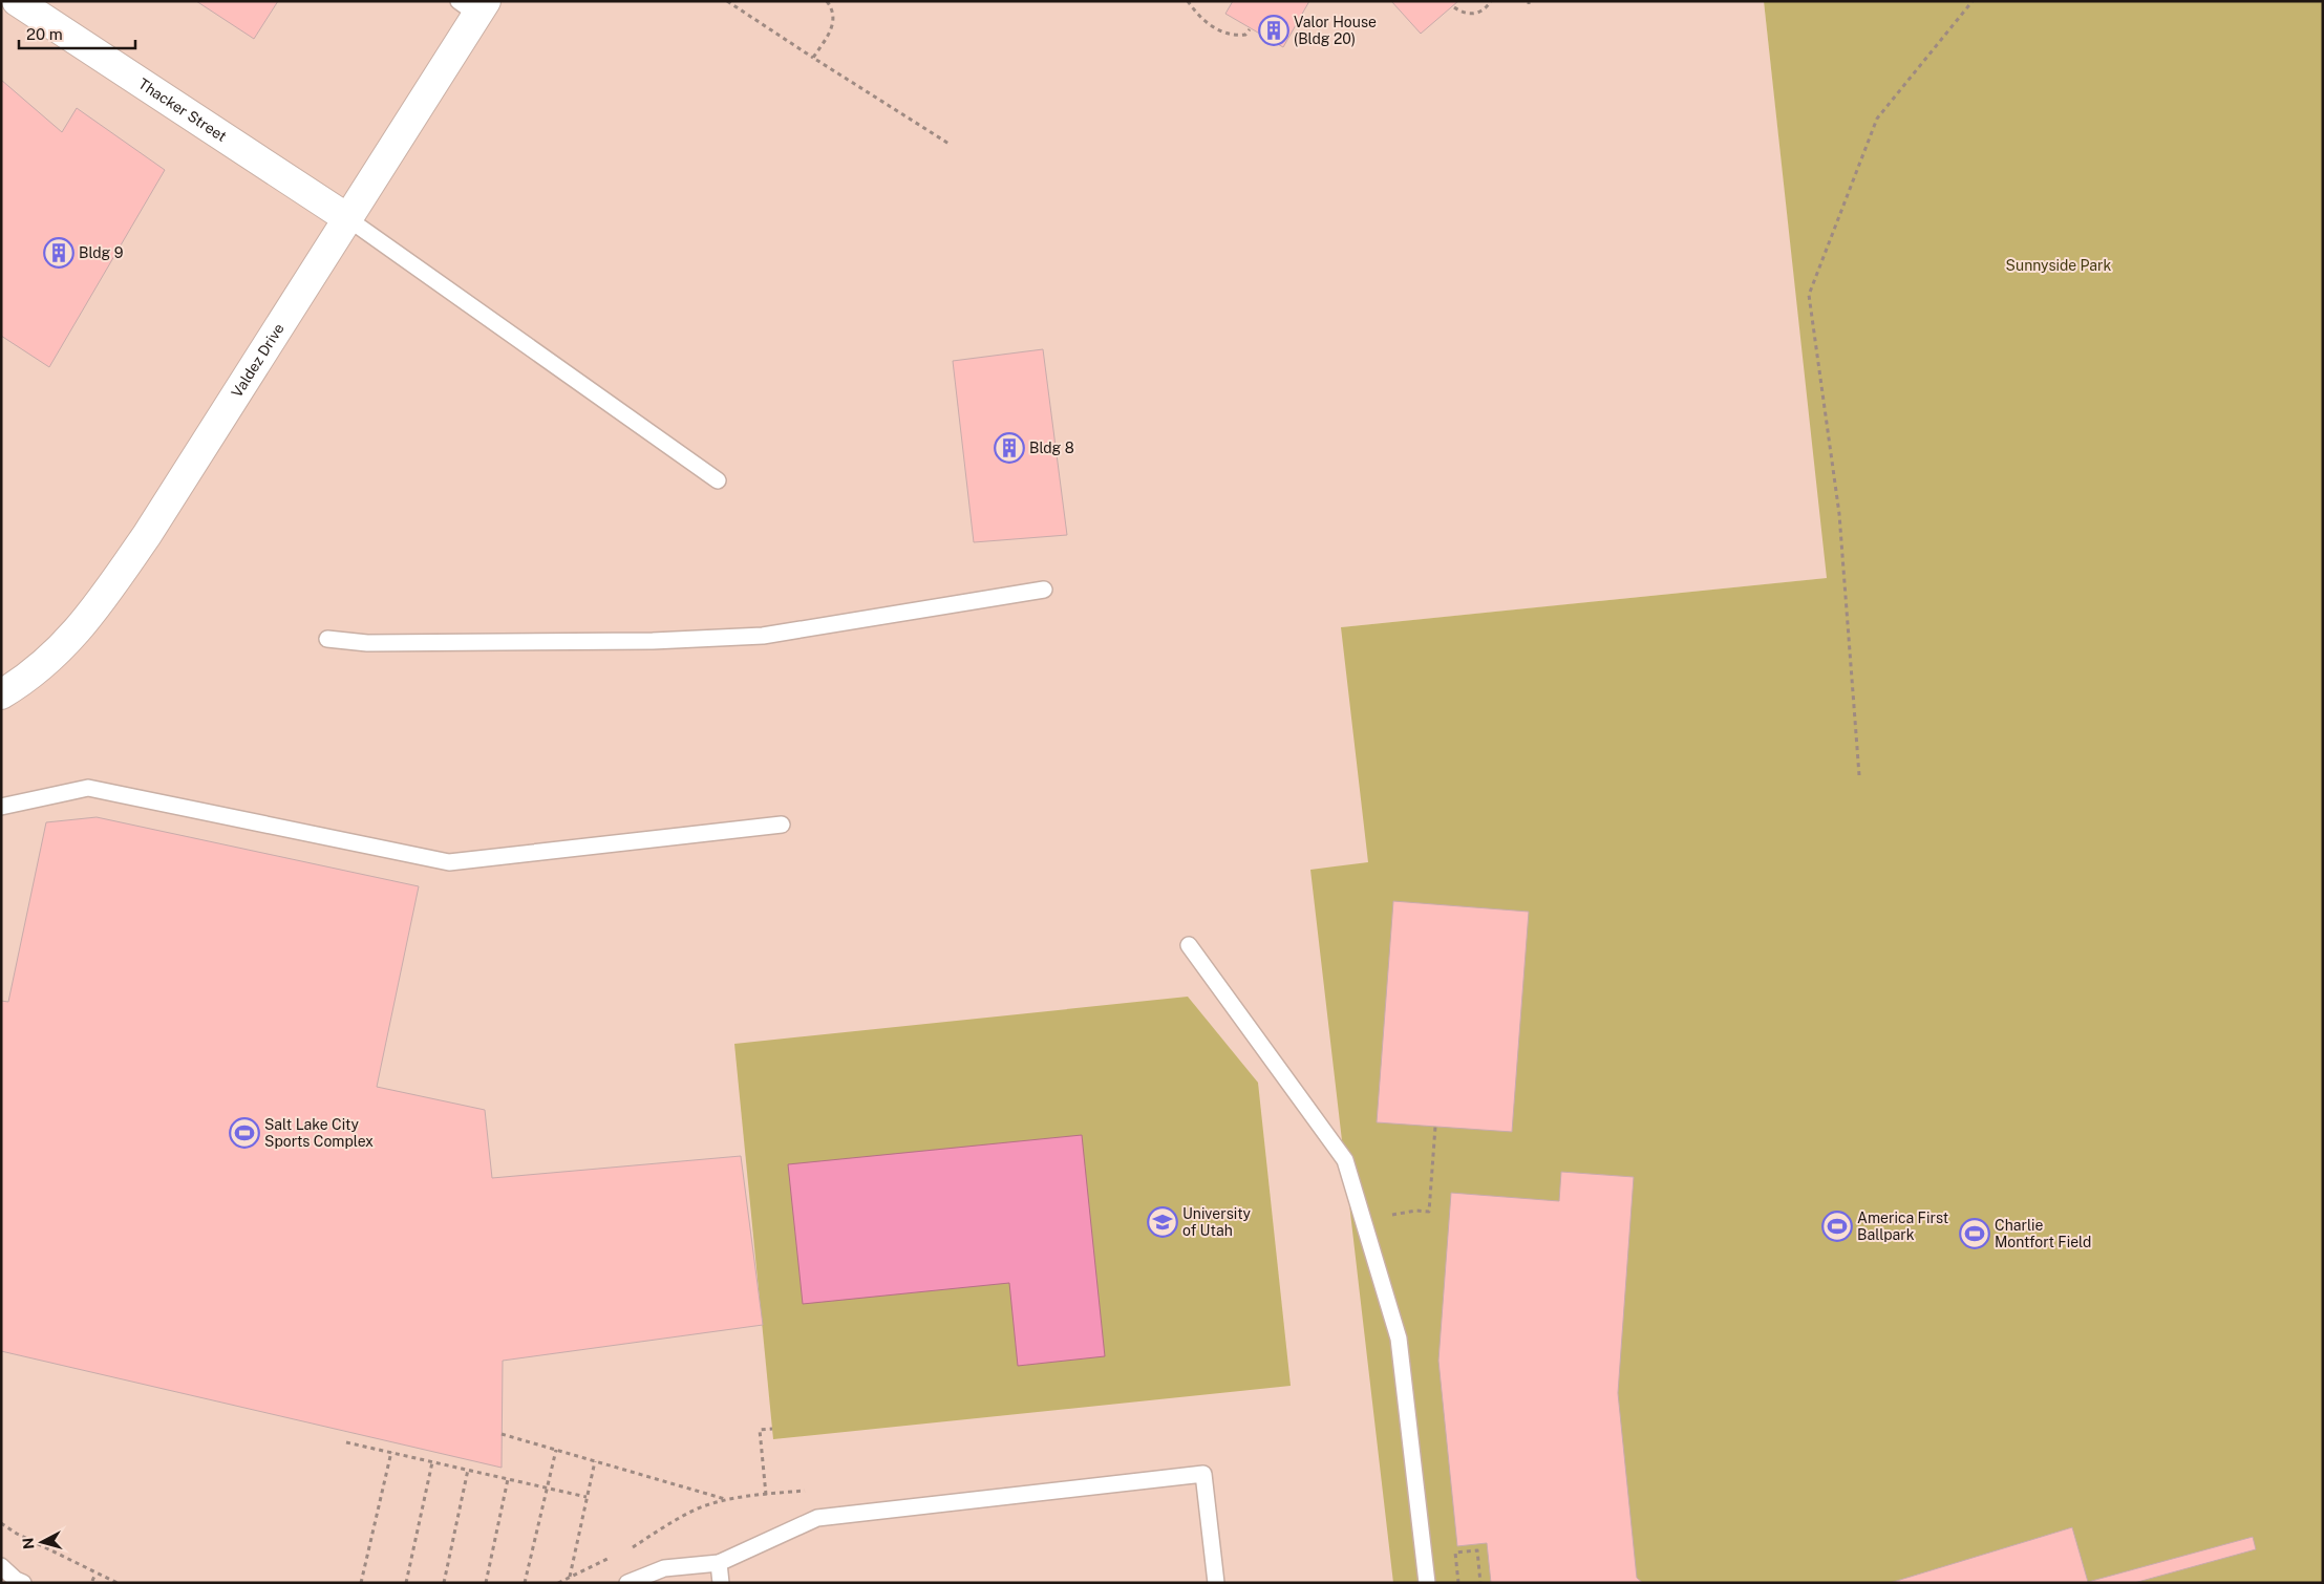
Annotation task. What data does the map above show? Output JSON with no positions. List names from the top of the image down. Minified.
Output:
{"streets":{"street":["Thacker Street","Valdez Drive"]},"crossings":[["Thacker Street","Valdez Drive"]],"parks":["Sunnyside Park"],"places":{"building":["Valor House (Bldg 20)","Bldg 9","Bldg 8"],"sports":["Salt Lake City Sports Complex","America First Ballpark","Charlie Montfort Field"],"school or university":["University of Utah"]},"scale_bar":"20 m","north":"left"}
